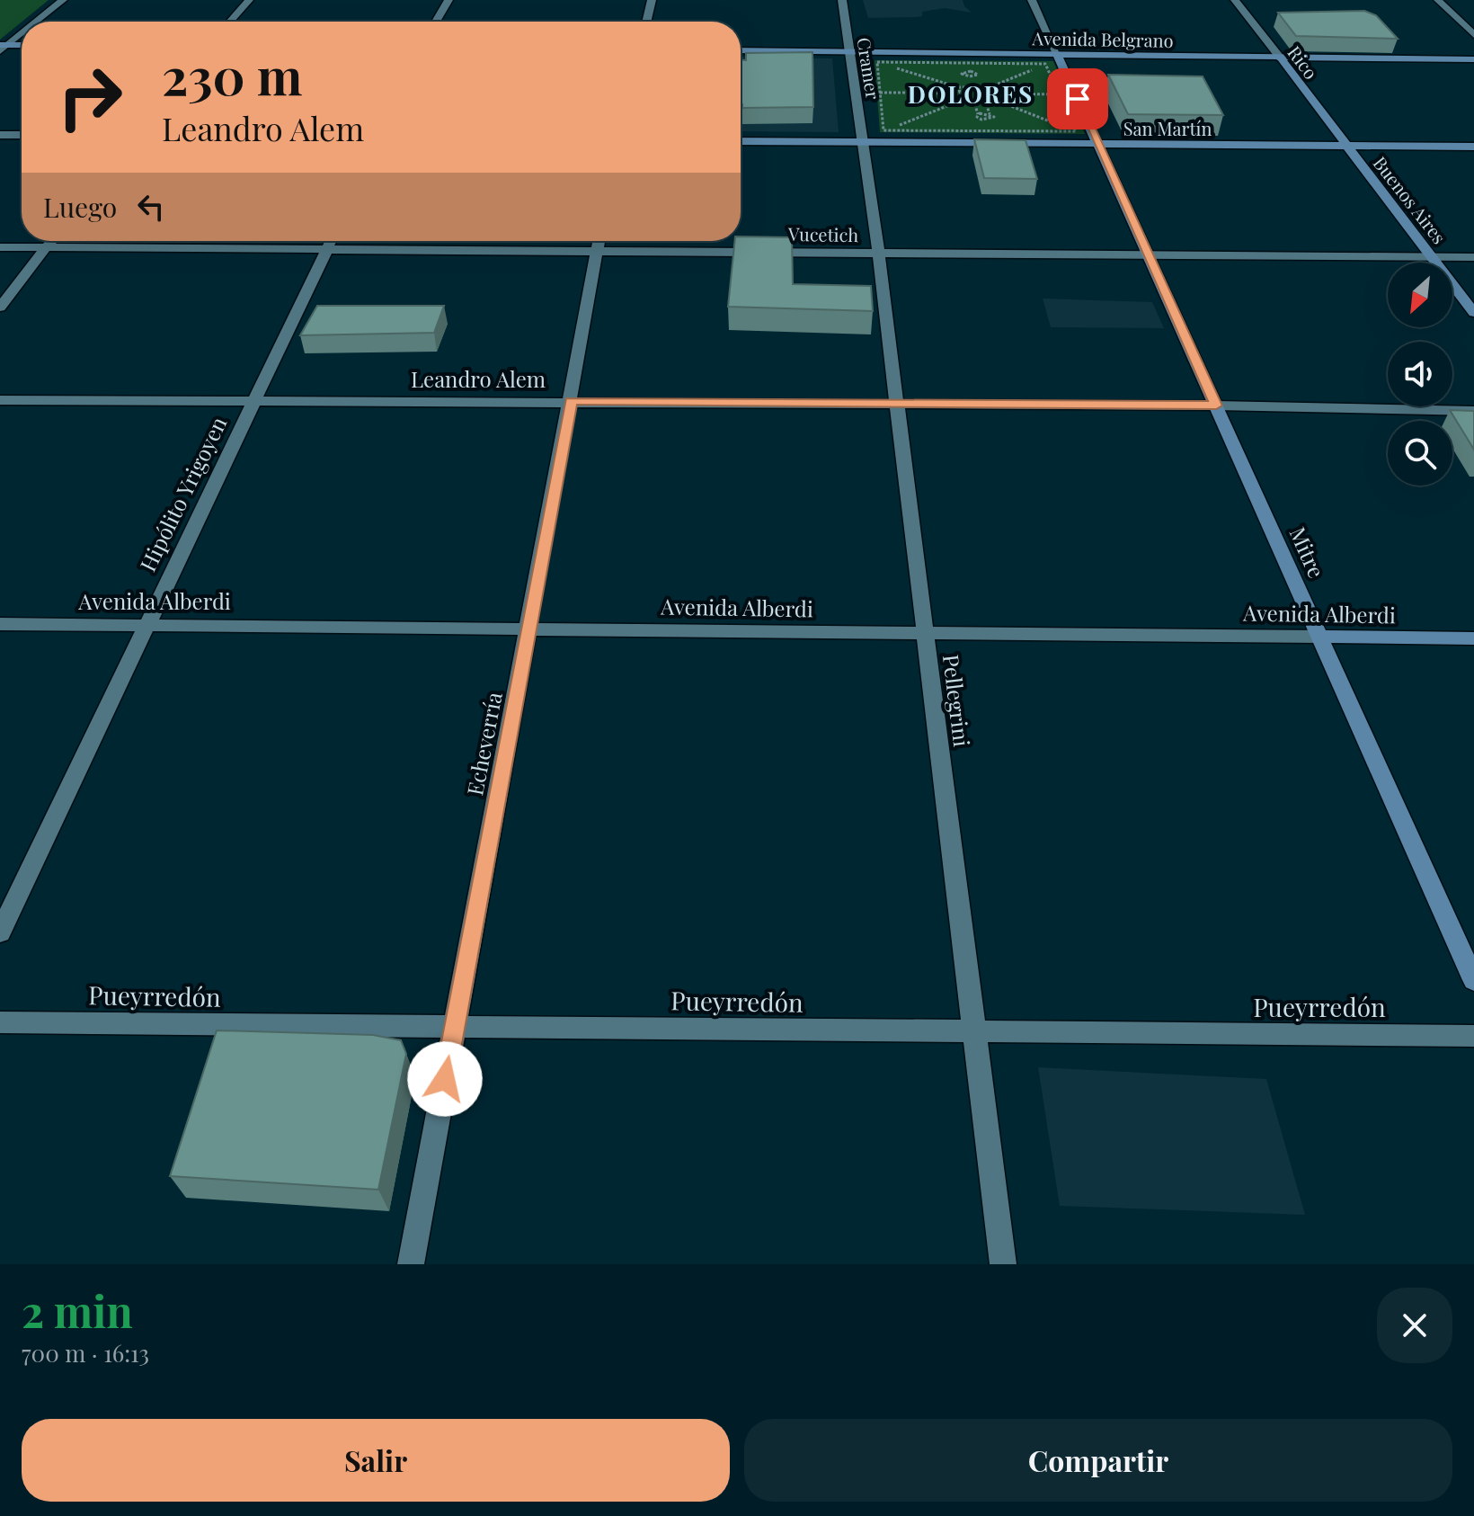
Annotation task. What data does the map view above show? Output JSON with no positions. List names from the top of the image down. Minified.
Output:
{"streets":{"main road":["Avenida Belgrano","Rico","San Martín","Buenos Aires","Mitre","Avenida Alberdi"],"street":["Cramer","Vucetich","Leandro Alem","Hipólito Yrigoyen","Pellegrini","Echeverría","Pueyrredón"]},"crossings":[["Avenida Belgrano","Rico"],["Avenida Belgrano","Cramer"],["Avenida Belgrano","Mitre"],["Rico","San Martín"],["Rico","Buenos Aires"],["Cramer","San Martín"],["Cramer","Pellegrini"],["San Martín","Buenos Aires"],["San Martín","Mitre"],["San Martín","Pellegrini"],["Buenos Aires","Vucetich"],["Vucetich","Hipólito Yrigoyen"],["Vucetich","Mitre"],["Vucetich","Pellegrini"],["Vucetich","Echeverría"],["Leandro Alem","Hipólito Yrigoyen"],["Leandro Alem","Mitre"],["Leandro Alem","Pellegrini"],["Leandro Alem","Echeverría"],["Hipólito Yrigoyen","Avenida Alberdi"],["Mitre","Avenida Alberdi"],["Avenida Alberdi","Pellegrini"],["Avenida Alberdi","Echeverría"],["Pellegrini","Pueyrredón"],["Echeverría","Pueyrredón"]],"districts":["DOLORES"],"north":"bottom left","page":{"turn":["230 m","Leandro Alem"],"then":"Luego","heading":["2 min","700 m · 16:13"],"buttons":["Salir","Compartir"]}}
